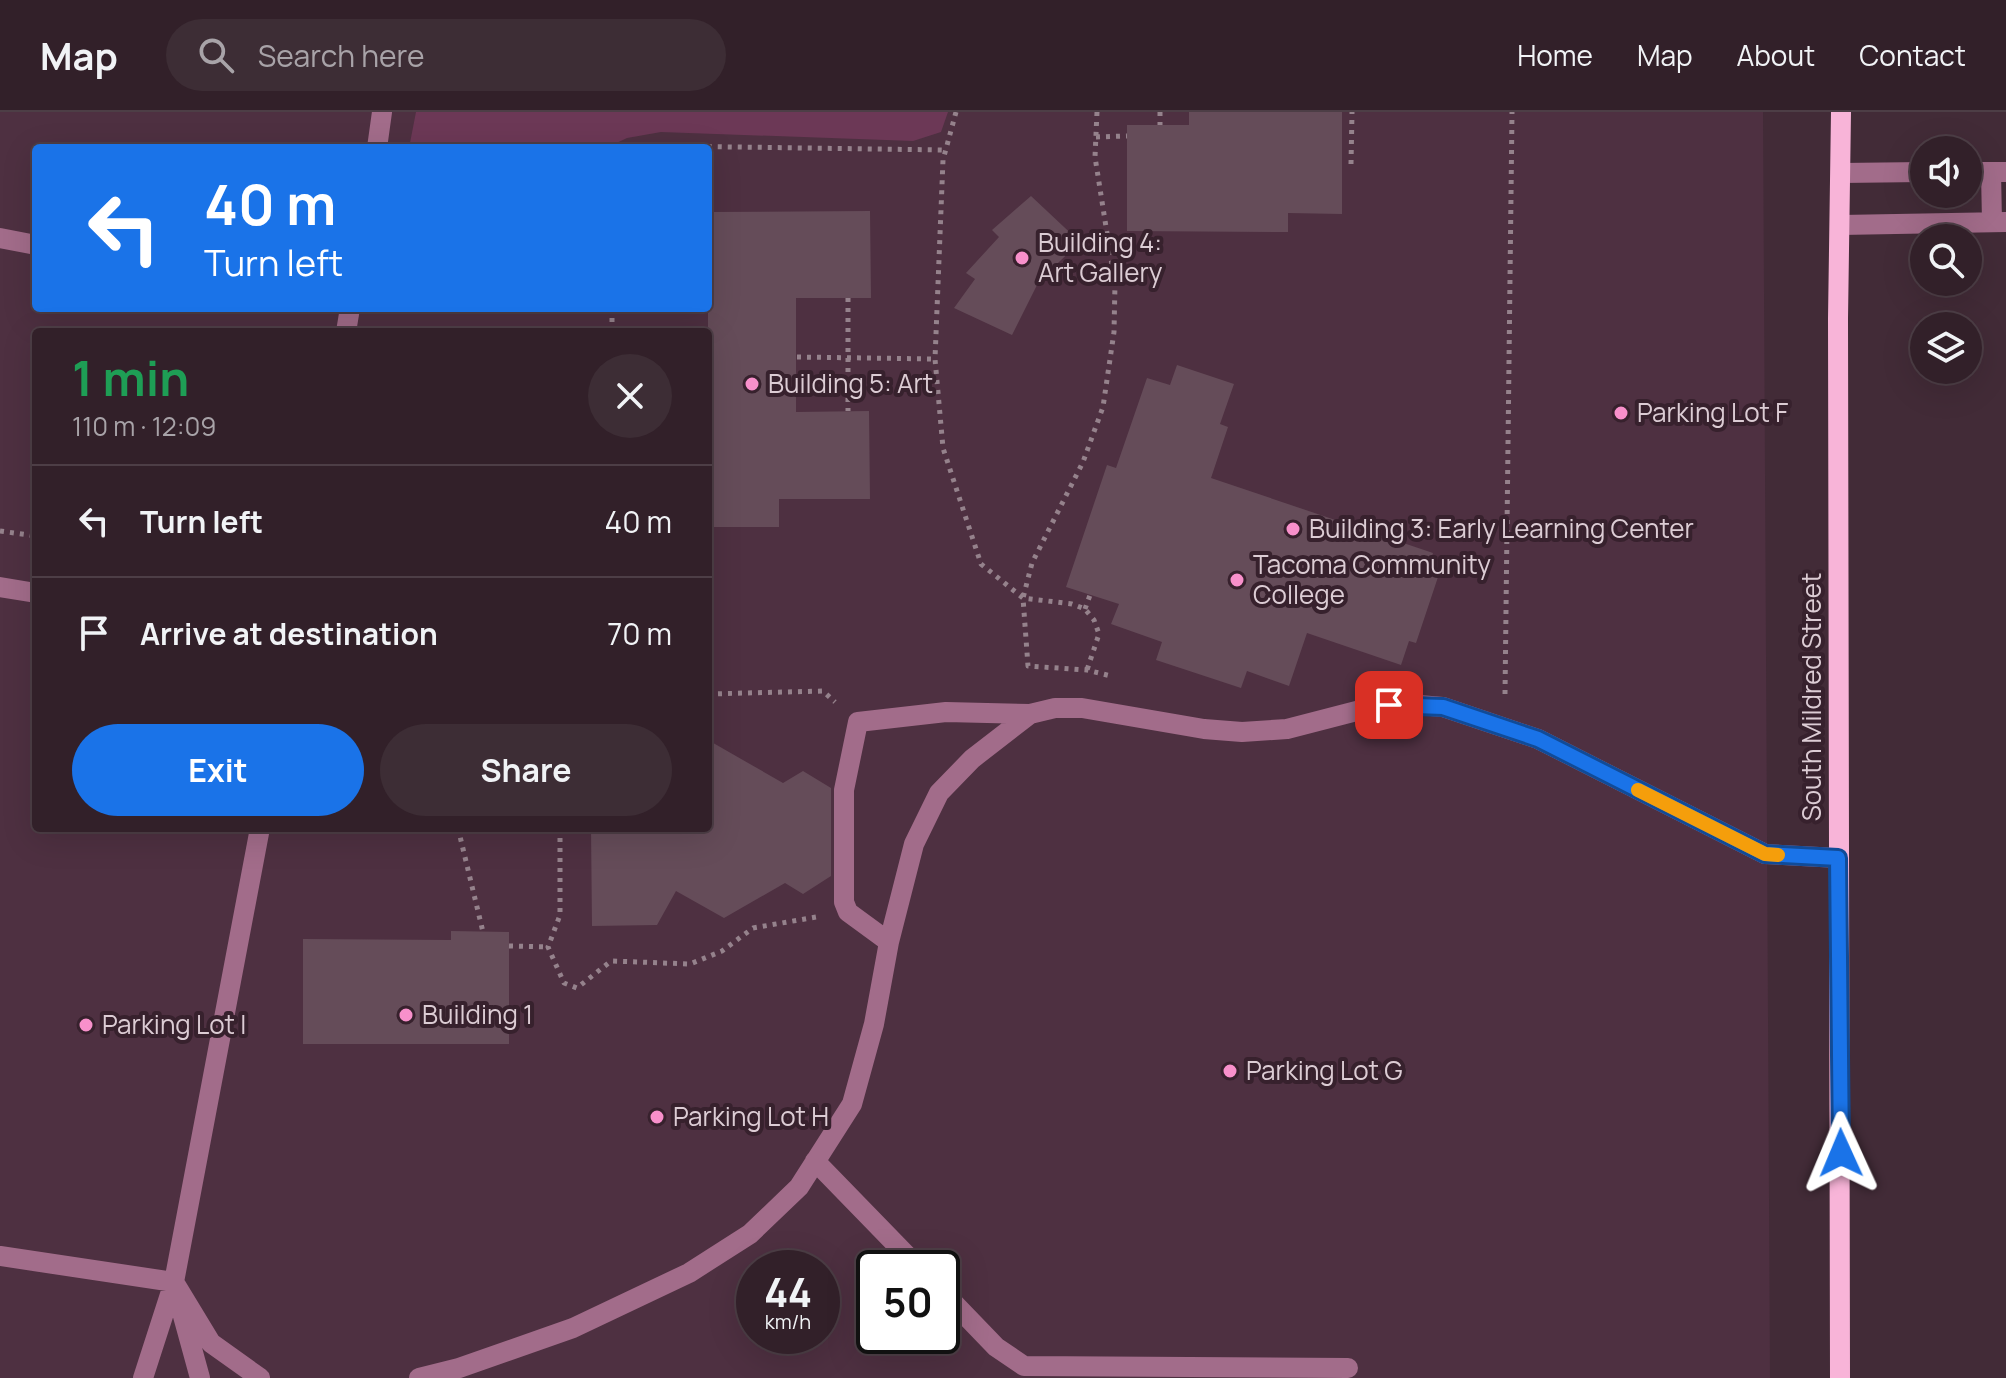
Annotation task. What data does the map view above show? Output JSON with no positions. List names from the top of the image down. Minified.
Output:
{"streets":{"main road":["South Mildred Street"]},"places":["Building 4: Art Gallery","Building 5: Art","Parking Lot F","Building 3: Early Learning Center","Tacoma Community College","Building 1","Parking Lot I","Parking Lot G","Parking Lot H"],"page":{"header":"Map","search":"Search here","nav":["Home","Map","About","Contact"],"turn":["40 m","Turn left"],"heading":["1 min","110 m · 12:09"],"list":[{"name":"Turn left","value":"40 m"},{"name":"Arrive at destination","value":"70 m"}],"buttons":["Exit","Share"],"speed":"44 km/h","limit":"50"}}
